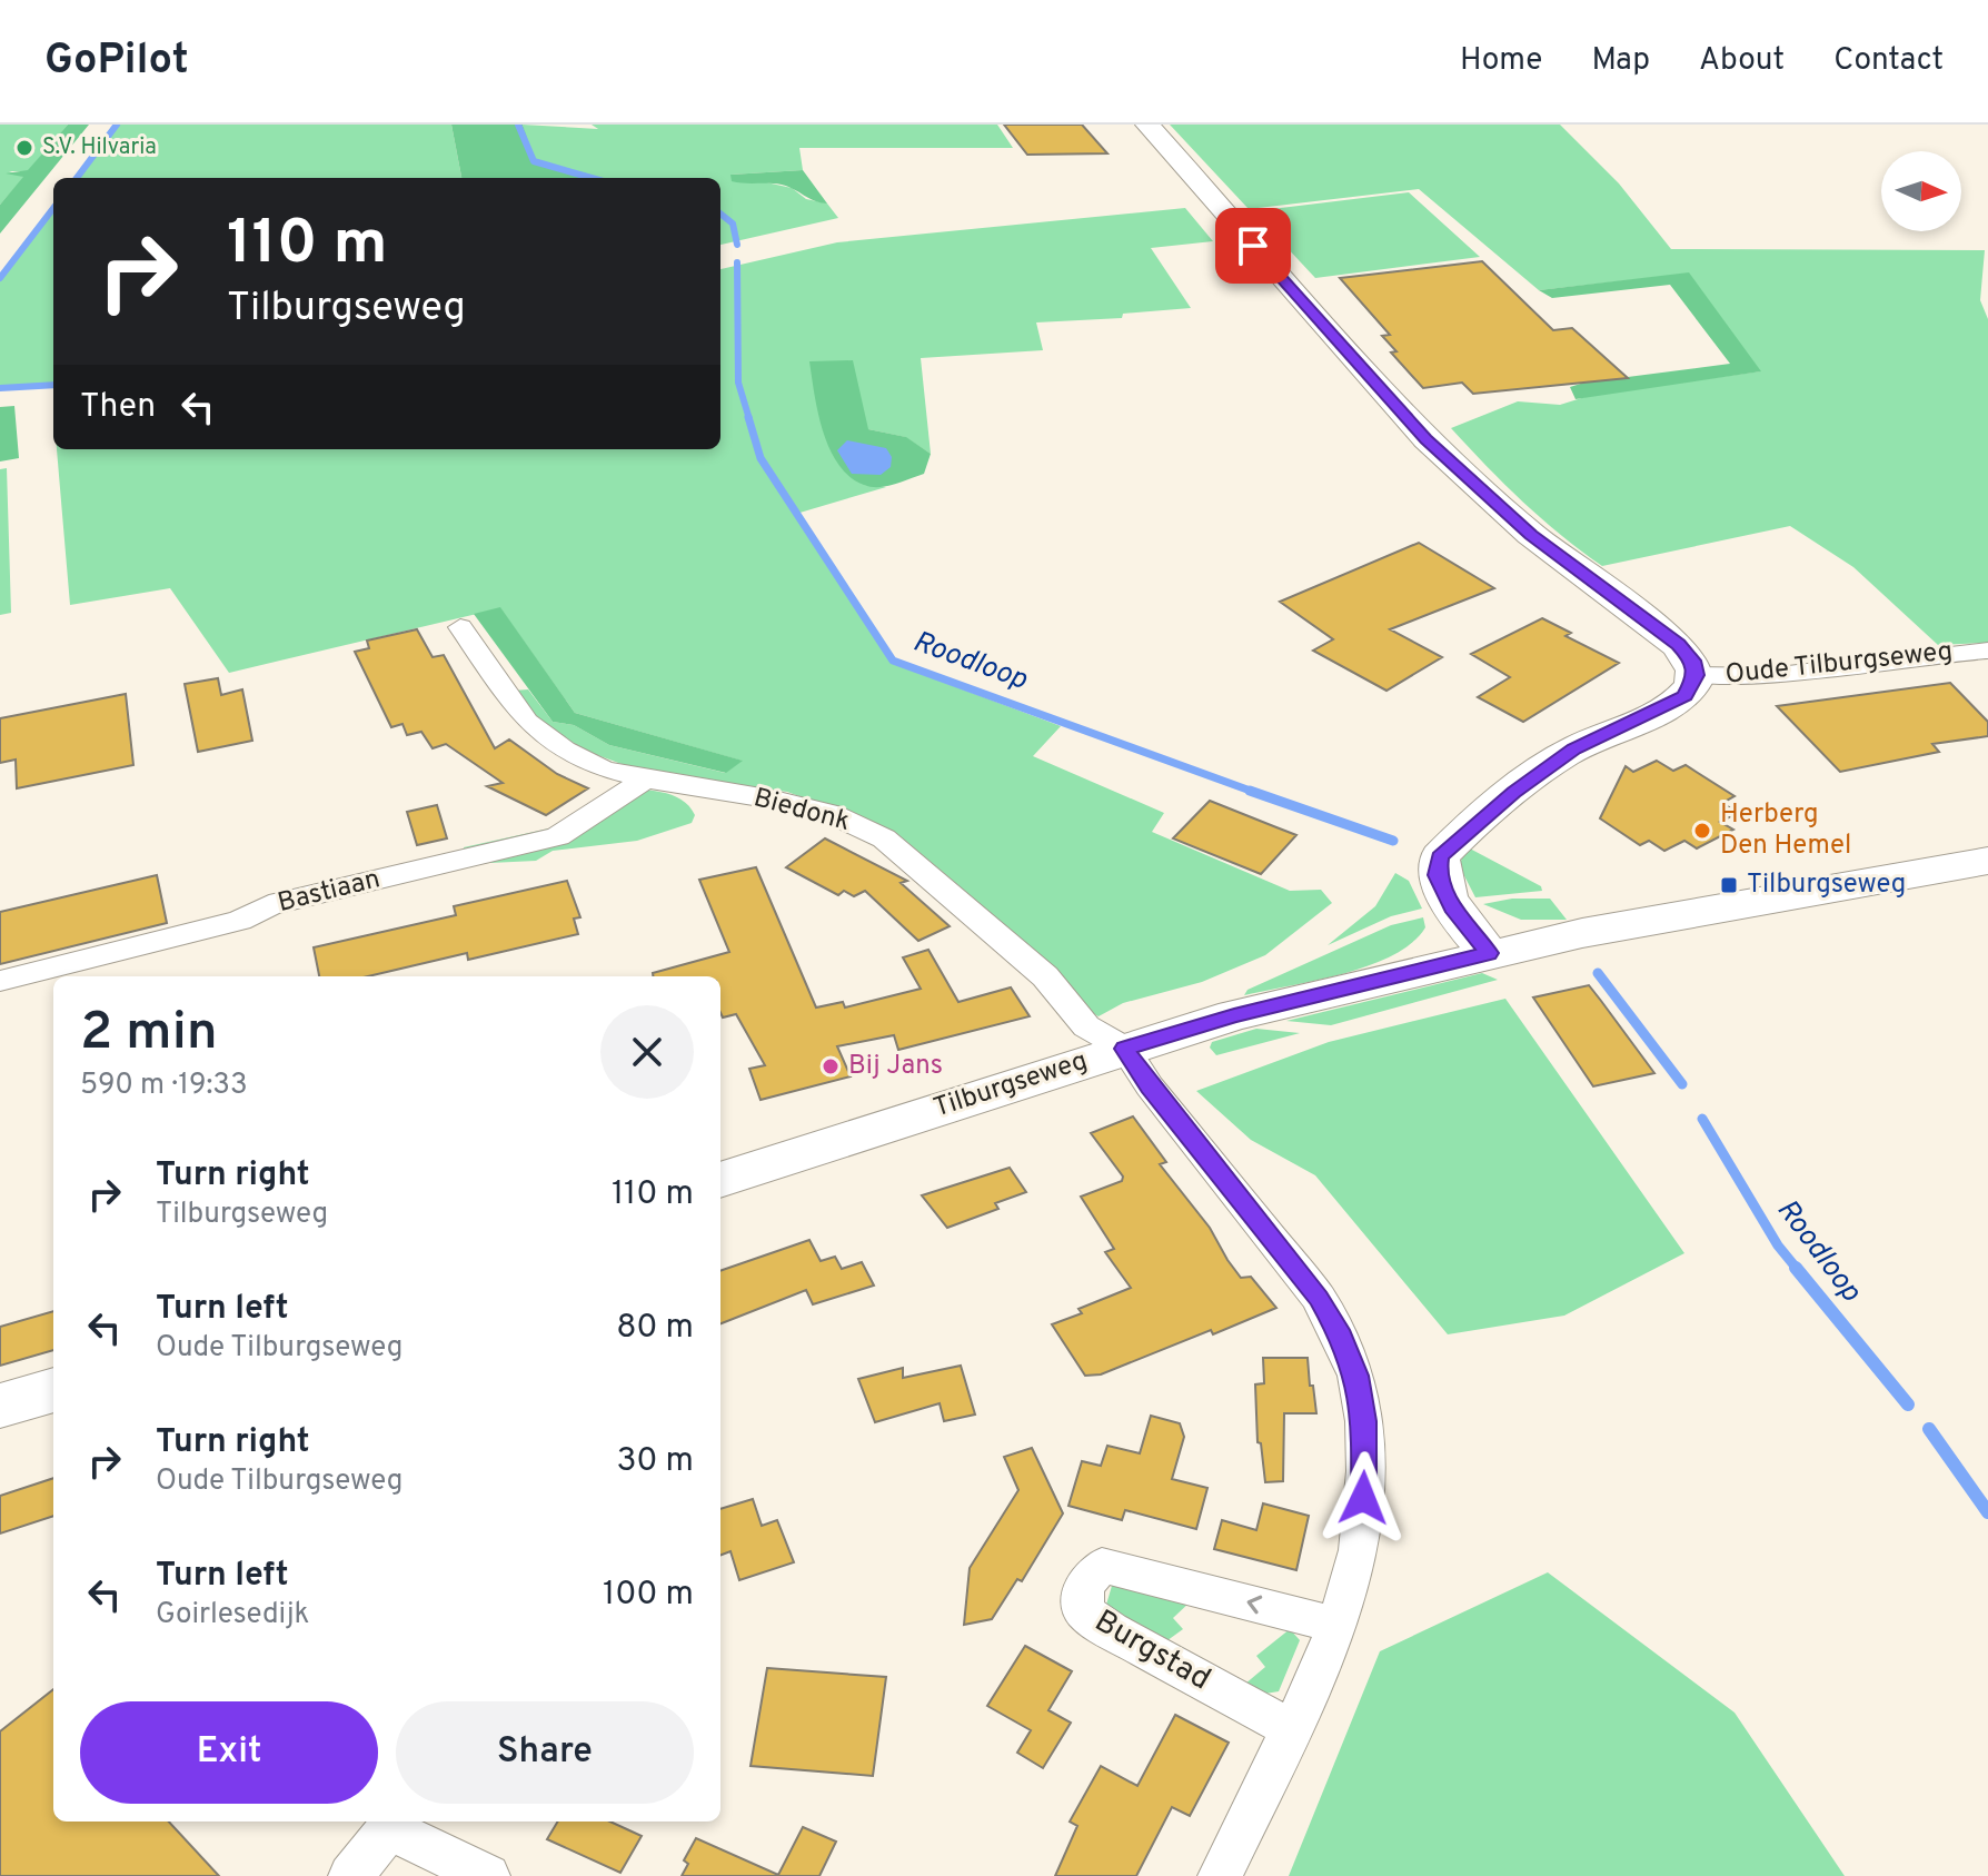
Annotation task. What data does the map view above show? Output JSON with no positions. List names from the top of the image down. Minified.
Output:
{"streets":{"street":["Oude Tilburgseweg","Biedonk","Bastiaan","Tilburgseweg","Burgstad"]},"crossings":[["Oude Tilburgseweg","Tilburgseweg"],["Biedonk","Bastiaan"],["Biedonk","Tilburgseweg"]],"water":["Roodloop"],"places":{"other":["S.V. Hilvaria","Herberg Den Hemel","Bij Jans"],"transit":["Tilburgseweg"]},"north":"right","page":{"header":"GoPilot","nav":["Home","Map","About","Contact"],"turn":["110 m","Tilburgseweg"],"then":"Then","heading":["2 min","590 m · 19:33"],"list":[{"name":"Turn right","note":"Tilburgseweg","value":"110 m"},{"name":"Turn left","note":"Oude Tilburgseweg","value":"80 m"},{"name":"Turn right","note":"Oude Tilburgseweg","value":"30 m"},{"name":"Turn left","note":"Goirlesedijk","value":"100 m"}],"buttons":["Exit","Share"]}}
